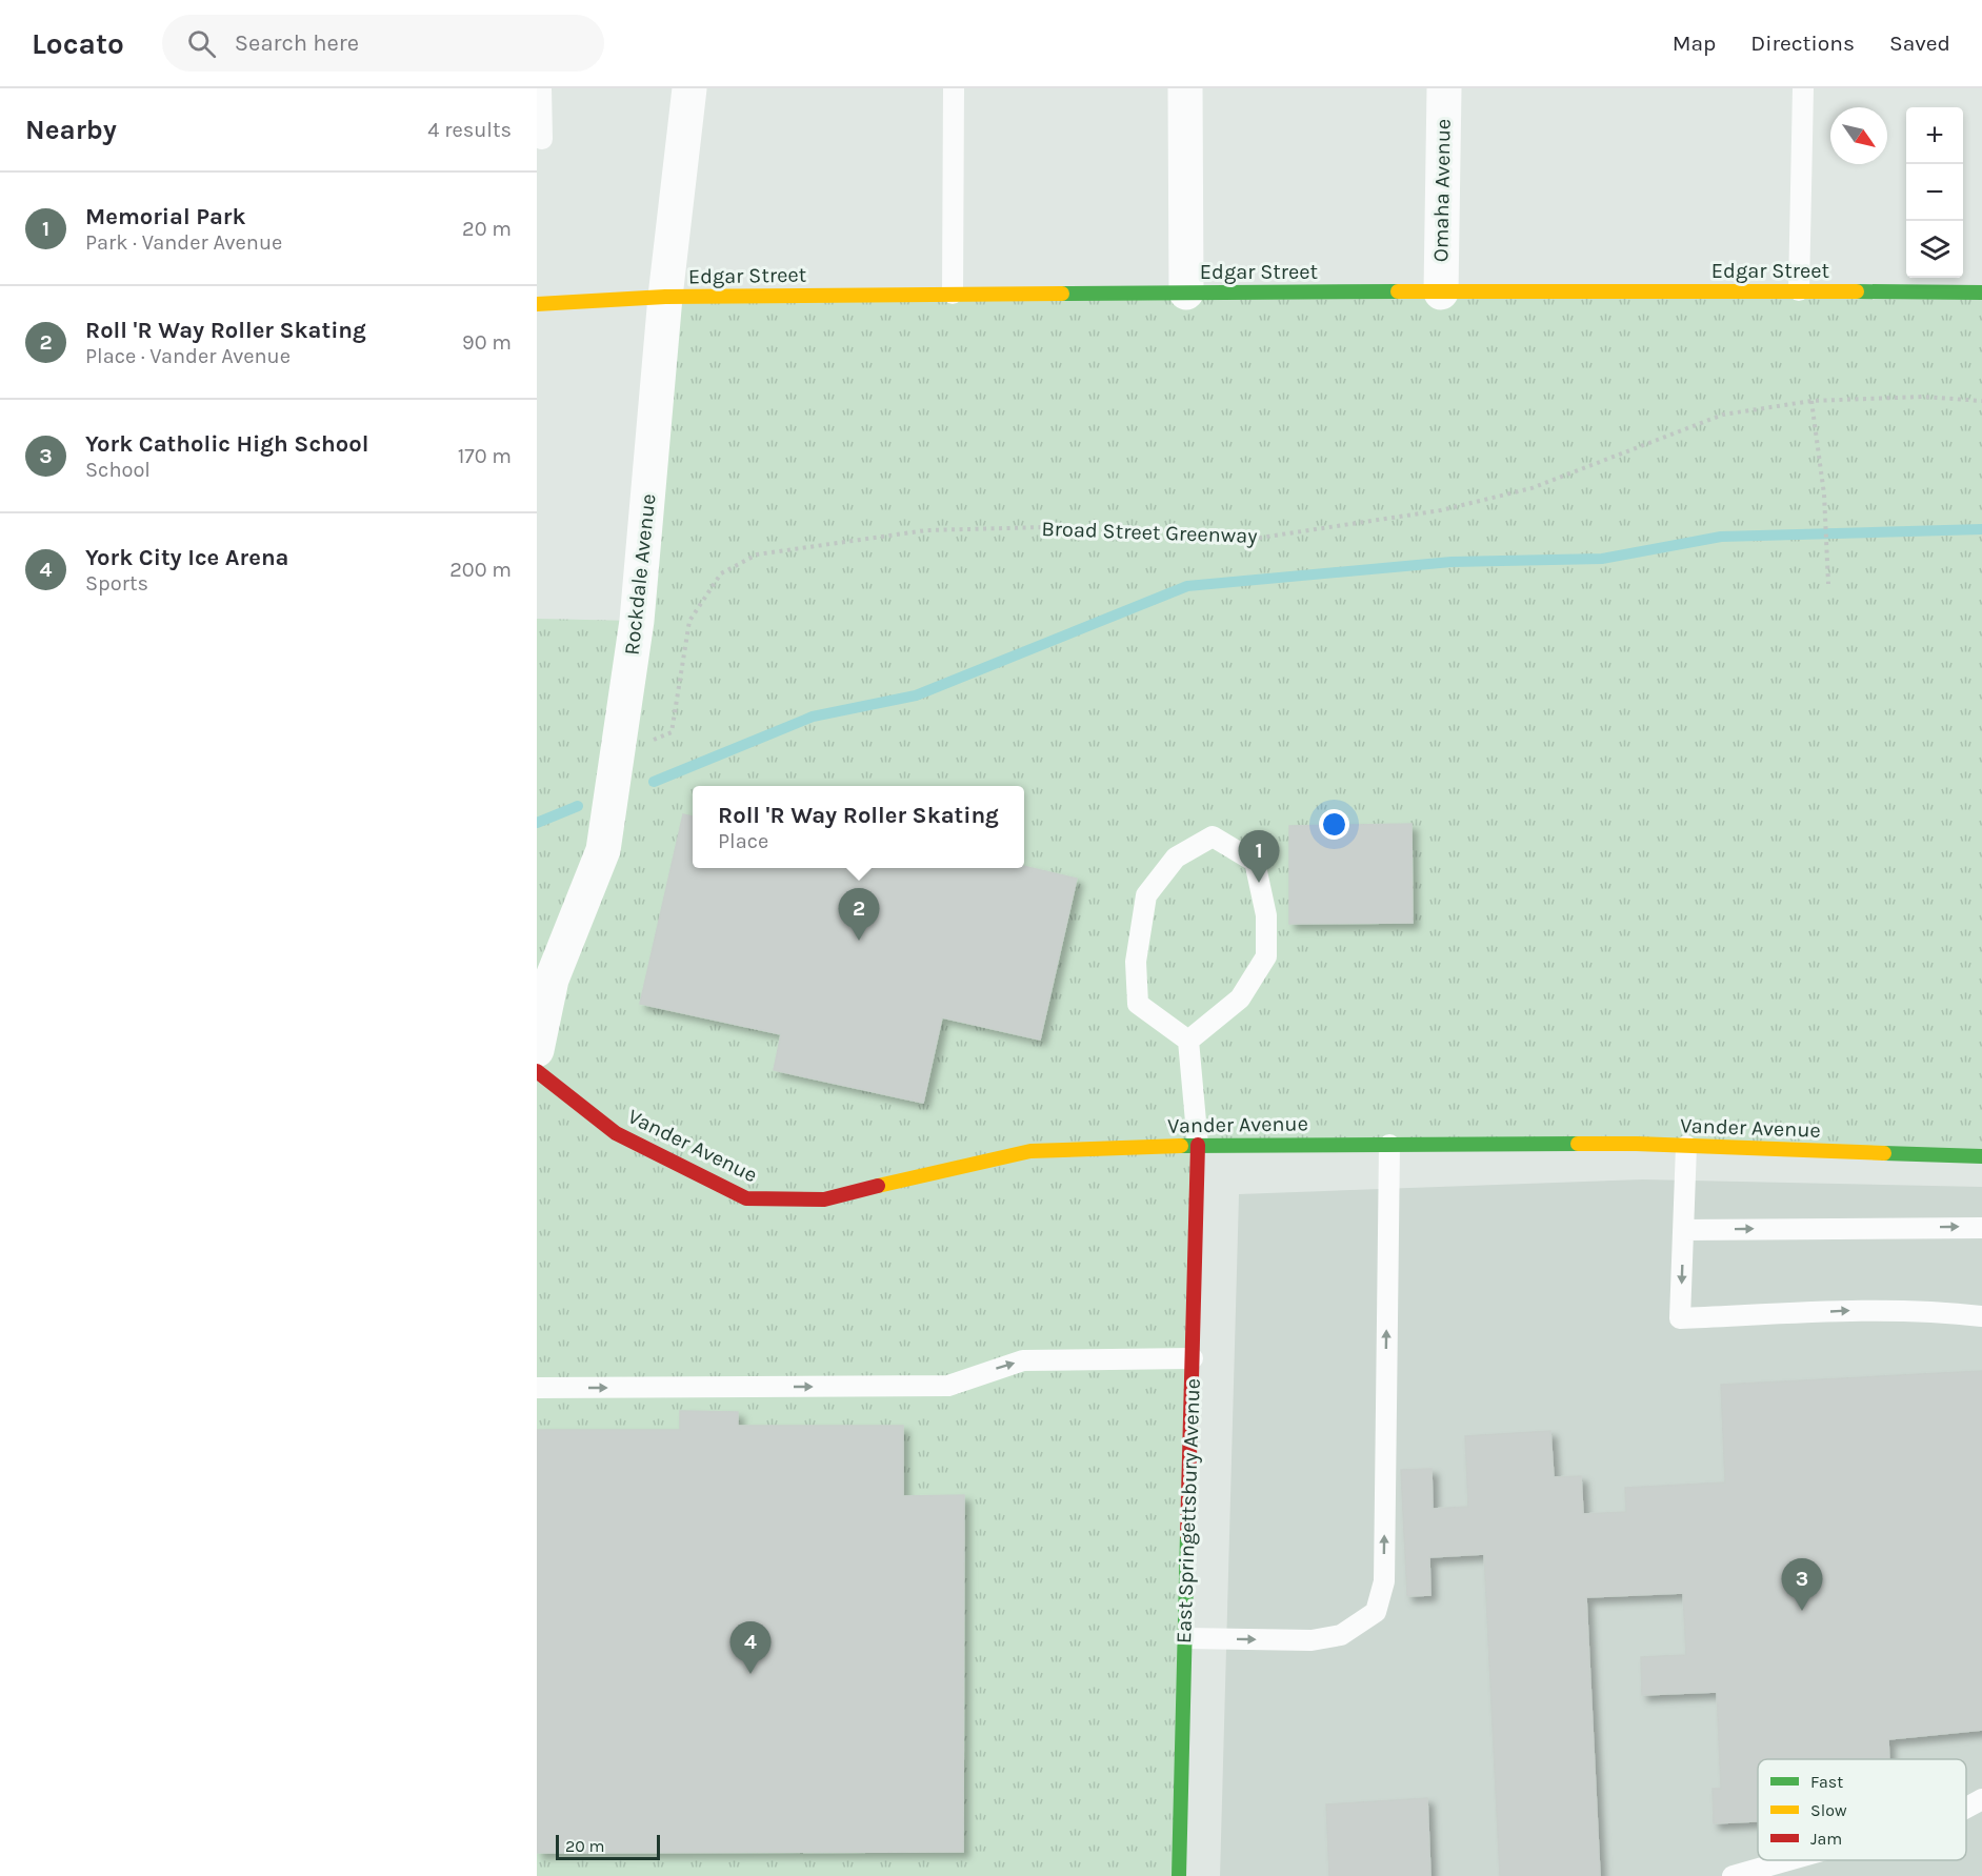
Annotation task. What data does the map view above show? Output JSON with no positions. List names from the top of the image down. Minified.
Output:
{"streets":{"street":["Omaha Avenue","Edgar Street","Rockdale Avenue","Vander Avenue","East Springettsbury Avenue"],"path":["Broad Street Greenway"]},"crossings":[["Omaha Avenue","Edgar Street"],["Edgar Street","Rockdale Avenue"],["Broad Street Greenway","Rockdale Avenue"],["Vander Avenue","East Springettsbury Avenue"]],"legend":["Fast","Slow","Jam"],"scale_bar":"20 m","north":"bottom right","page":{"header":"Locato","search":"Search here","nav":["Map","Directions","Saved"],"heading":["Nearby","4 results"],"map_buttons":["+","−"],"list":[{"mark":"1","name":"Memorial Park","note":"Park · Vander Avenue","value":"20 m"},{"mark":"2","name":"Roll 'R Way Roller Skating","note":"Place · Vander Avenue","value":"90 m"},{"mark":"3","name":"York Catholic High School","note":"School","value":"170 m"},{"mark":"4","name":"York City Ice Arena","note":"Sports","value":"200 m"}],"popup":["Roll 'R Way Roller Skating","Place"],"pins":["1","2","3","4"],"scale":"20 m"}}
